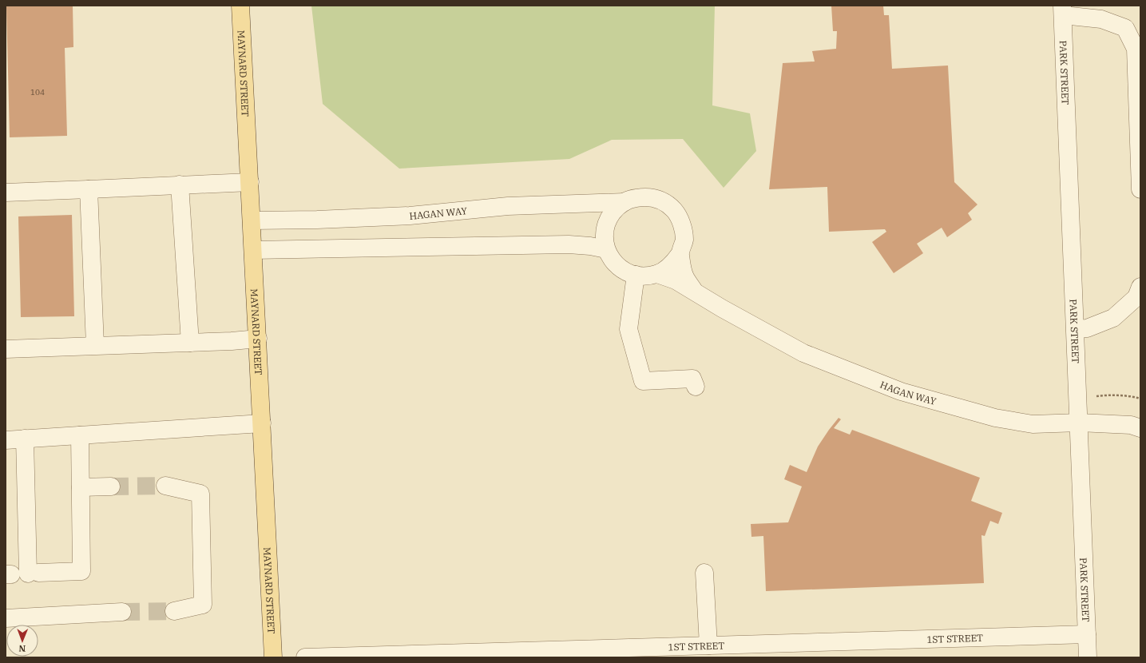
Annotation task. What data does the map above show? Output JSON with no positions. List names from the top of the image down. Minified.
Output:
{"streets":{"main road":["MAYNARD STREET"],"street":["PARK STREET","HAGAN WAY","1ST STREET"]},"crossings":[["MAYNARD STREET","HAGAN WAY"],["PARK STREET","HAGAN WAY"],["PARK STREET","1ST STREET"]],"house_numbers":["104"],"north":"bottom"}
